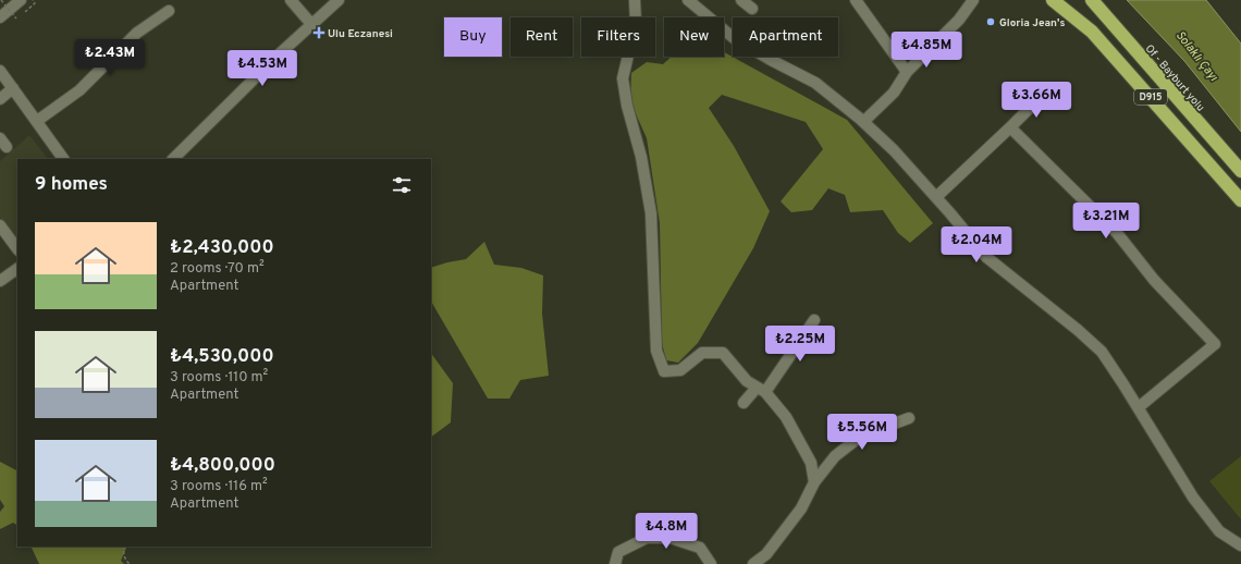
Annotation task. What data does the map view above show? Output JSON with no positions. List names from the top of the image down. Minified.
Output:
{"streets":{"highway":["Of - Bayburt yolu","D915"]},"water":["Solaklı Çayı"],"places":{"other":["Gloria Jean's"],"health":["Ulu Eczanesi"]},"page":{"chip":["Buy","Rent","Filters","New","Apartment"],"price":["₺4.85M","₺2.43M","₺4.53M","₺3.66M","₺3.21M","₺2.04M","₺2.25M","₺5.56M","₺4.8M"],"heading":"9 homes","list":[{"name":"₺2,430,000","note":"2 rooms · 70 m² · Apartment"},{"name":"₺4,530,000","note":"3 rooms · 110 m² · Apartment"},{"name":"₺4,800,000","note":"3 rooms · 116 m² · Apartment"}]}}
